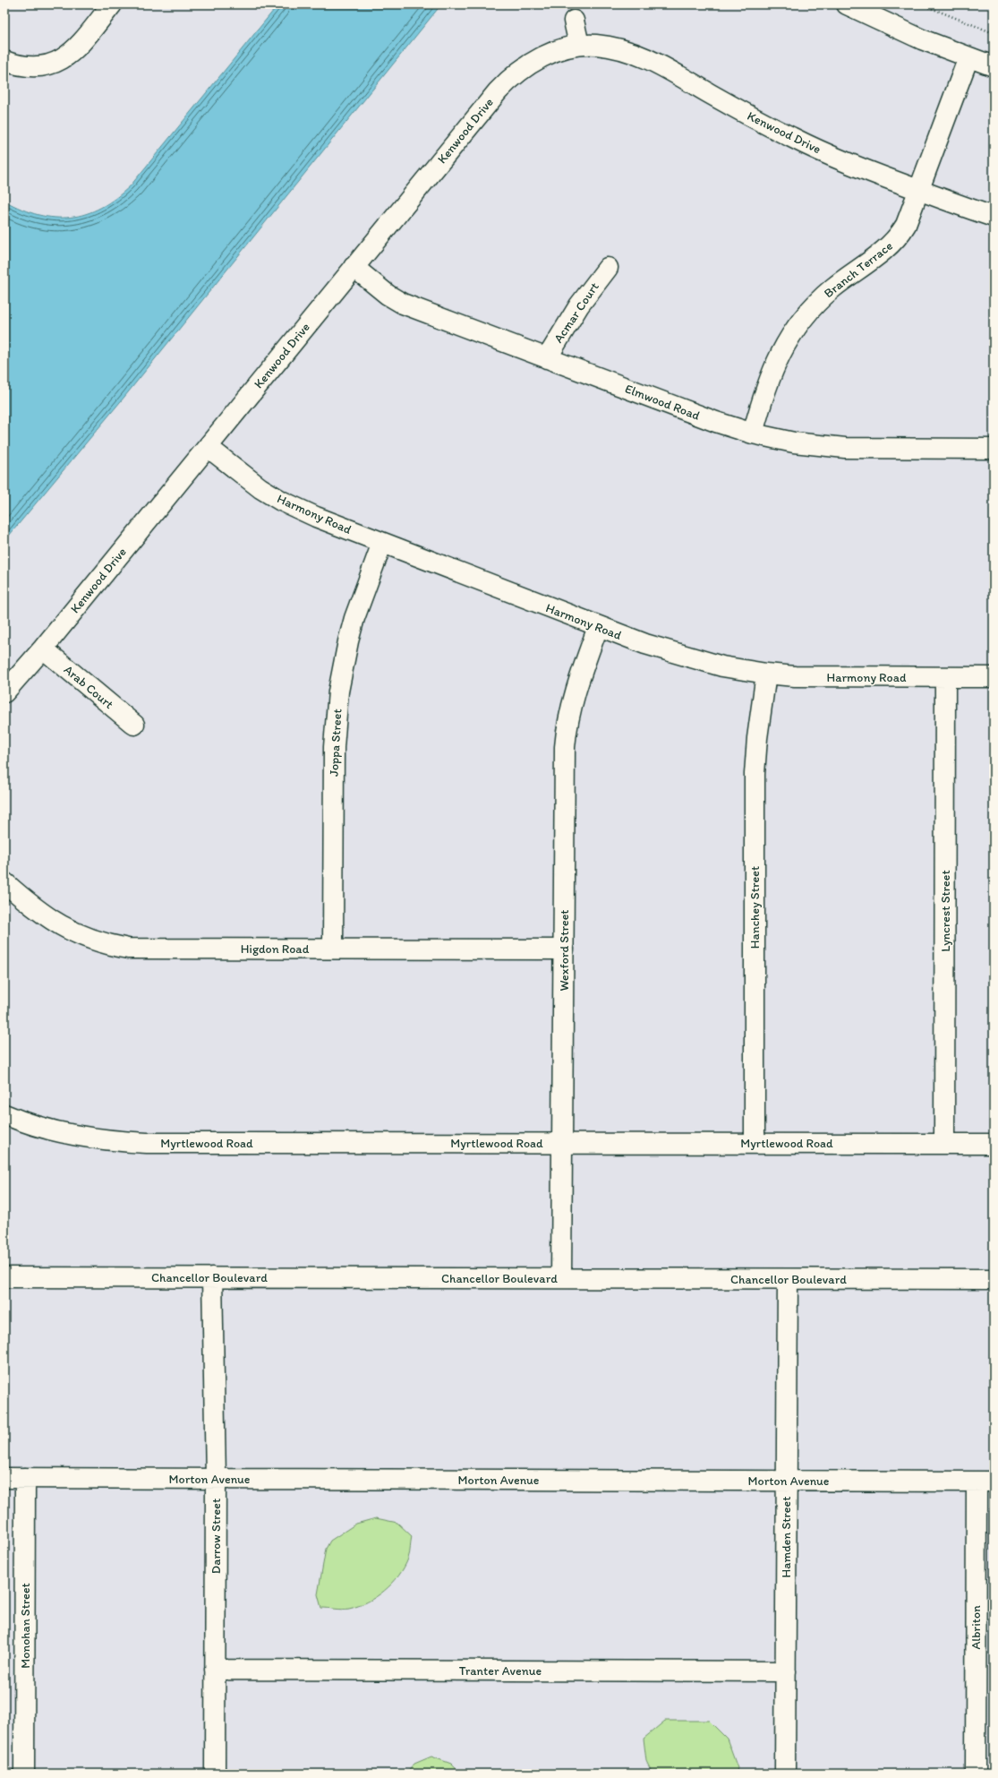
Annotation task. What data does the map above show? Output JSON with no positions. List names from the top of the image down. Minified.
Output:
{"streets":{"street":["Kenwood Drive","Branch Terrace","Acmar Court","Elmwood Road","Harmony Road","Arab Court","Joppa Street","Hanchey Street","Lyncrest Street","Higdon Road","Wexford Street","Myrtlewood Road","Chancellor Boulevard","Morton Avenue","Darrow Street","Hamden Street","Monohan Street","Albriton","Tranter Avenue"]},"crossings":[["Kenwood Drive","Branch Terrace"],["Kenwood Drive","Elmwood Road"],["Kenwood Drive","Harmony Road"],["Kenwood Drive","Arab Court"],["Branch Terrace","Elmwood Road"],["Acmar Court","Elmwood Road"],["Harmony Road","Joppa Street"],["Harmony Road","Hanchey Street"],["Harmony Road","Lyncrest Street"],["Harmony Road","Wexford Street"],["Joppa Street","Higdon Road"],["Hanchey Street","Myrtlewood Road"],["Lyncrest Street","Myrtlewood Road"],["Higdon Road","Wexford Street"],["Wexford Street","Myrtlewood Road"],["Wexford Street","Chancellor Boulevard"],["Chancellor Boulevard","Darrow Street"],["Chancellor Boulevard","Hamden Street"],["Morton Avenue","Darrow Street"],["Morton Avenue","Hamden Street"],["Morton Avenue","Monohan Street"],["Morton Avenue","Albriton"],["Darrow Street","Tranter Avenue"],["Hamden Street","Tranter Avenue"]]}
